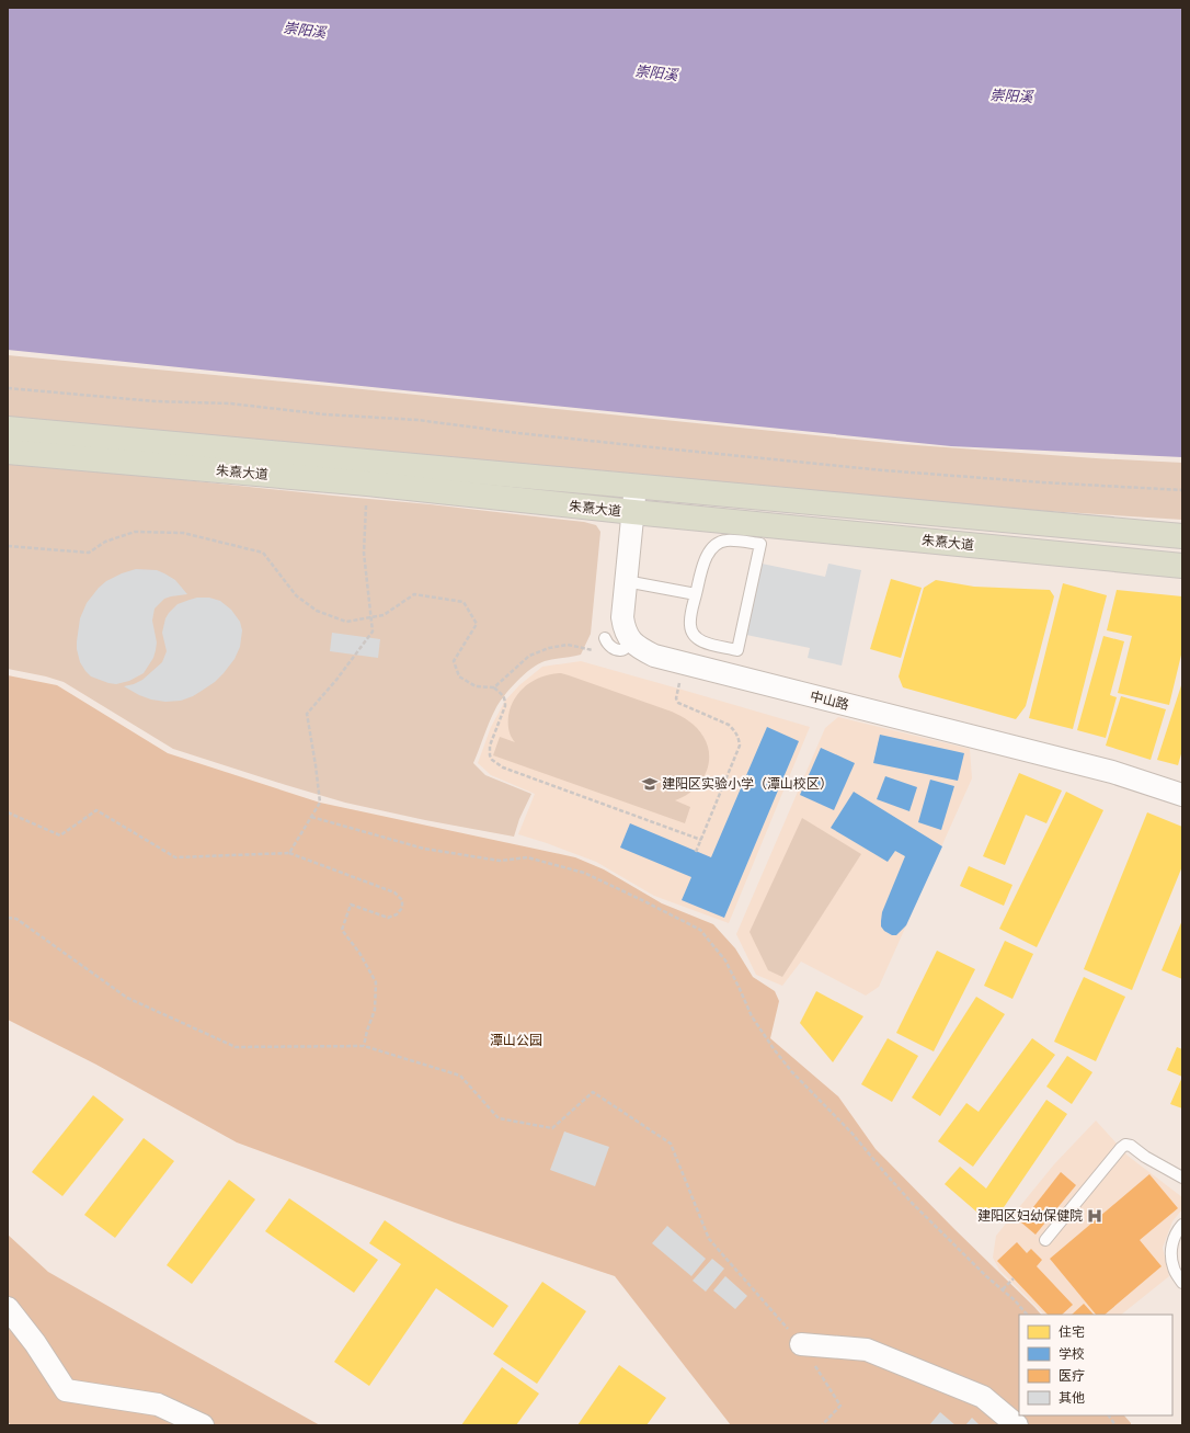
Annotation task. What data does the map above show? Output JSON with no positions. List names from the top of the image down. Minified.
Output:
{"streets":{"highway":["朱熹大道"],"street":["中山路"]},"water":["崇阳溪"],"parks":["潭山公园"],"places":{"school or university":["建阳区实验小学（潭山校区）"],"hospital":["建阳区妇幼保健院"]},"legend":["住宅","学校","医疗","其他"]}
